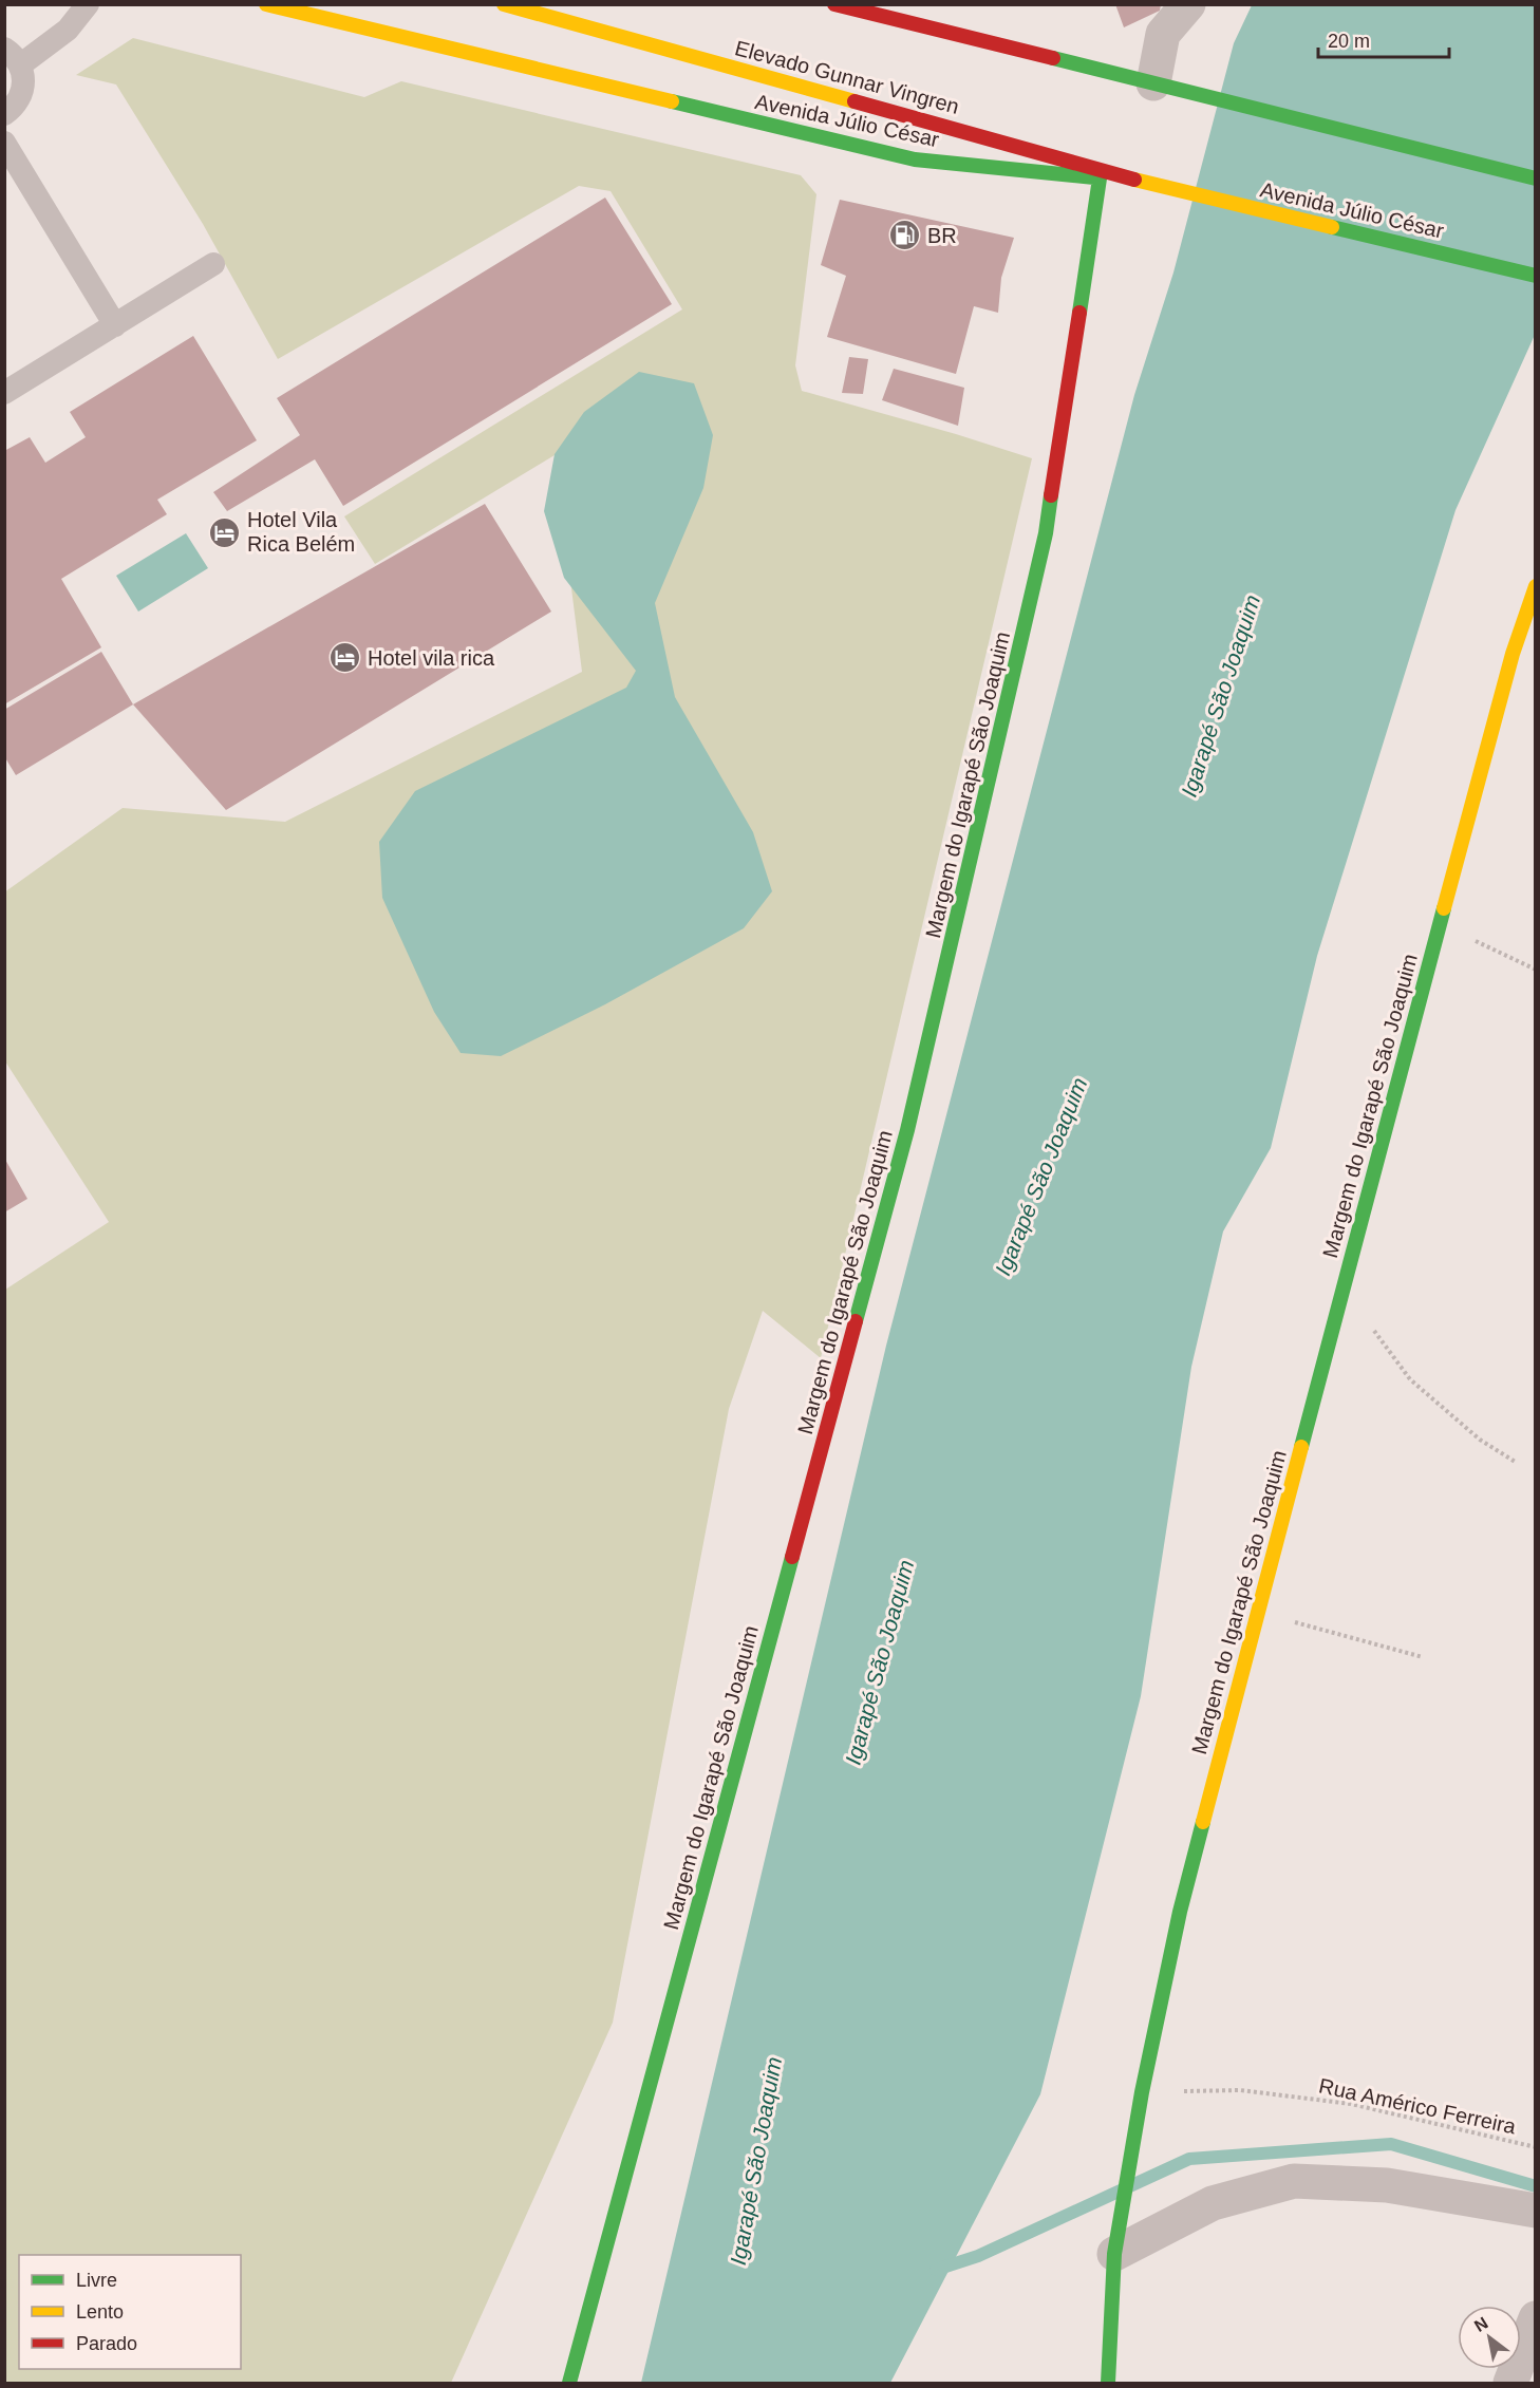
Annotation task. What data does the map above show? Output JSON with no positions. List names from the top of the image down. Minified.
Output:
{"streets":{"street":["Elevado Gunnar Vingren","Avenida Júlio César","Margem do Igarapé São Joaquim"],"path":["Rua Américo Ferreira"]},"crossings":[["Elevado Gunnar Vingren","Avenida Júlio César"],["Avenida Júlio César","Margem do Igarapé São Joaquim"],["Margem do Igarapé São Joaquim","Rua Américo Ferreira"]],"water":["Igarapé São Joaquim"],"places":{"fuel station":["BR"],"hotel":["Hotel Vila Rica Belém","Hotel vila rica"]},"legend":["Livre","Lento","Parado"],"scale_bar":"20 m","north":"top left"}
